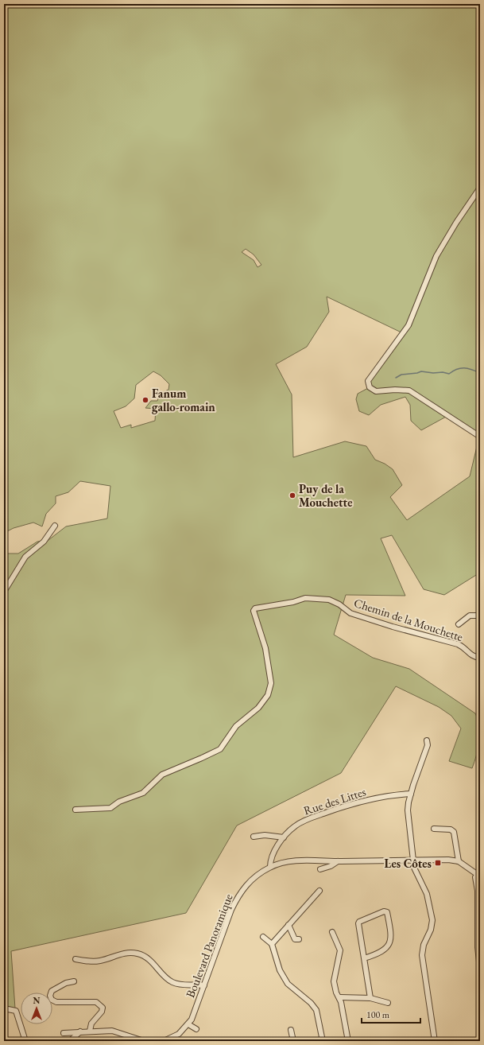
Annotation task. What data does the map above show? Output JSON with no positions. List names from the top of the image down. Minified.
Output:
{"streets":{"street":["Chemin de la Mouchette","Rue des Littes","Boulevard Panoramique"]},"crossings":[["Rue des Littes","Boulevard Panoramique"]],"places":{"other":["Fanum gallo-romain","Puy de la Mouchette"],"transit":["Les Côtes"]},"scale_bar":"100 m","north":"top"}
